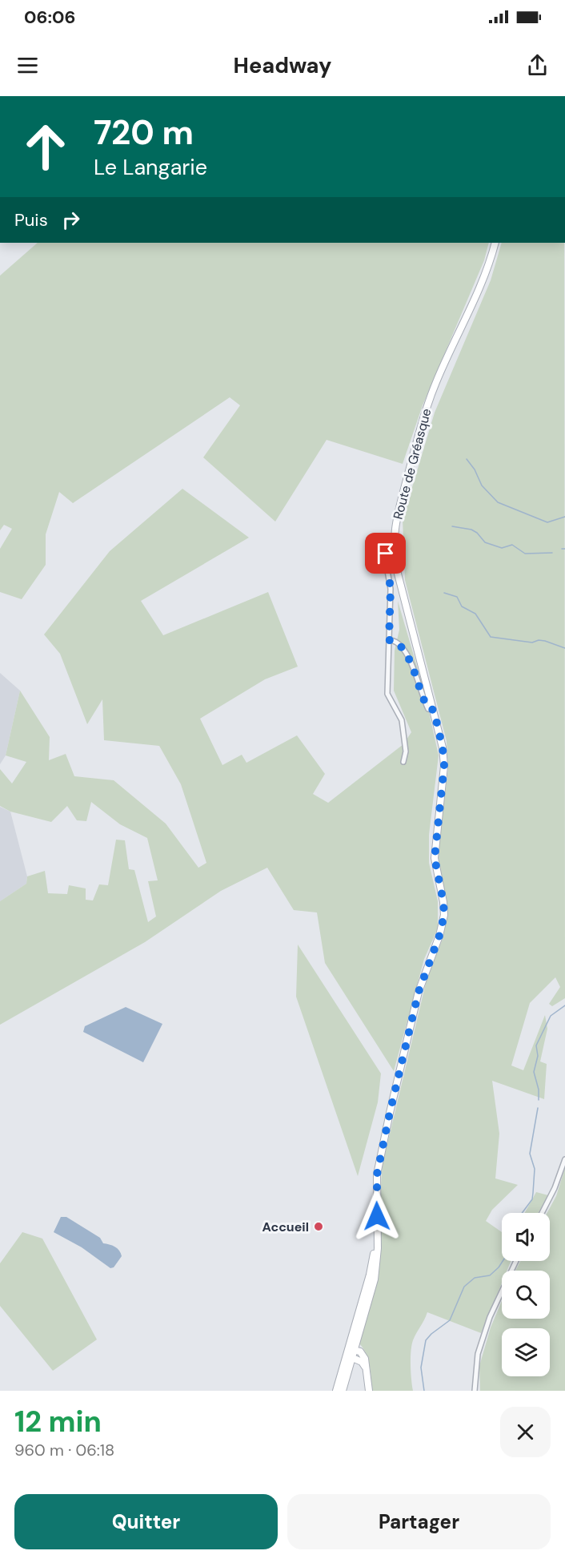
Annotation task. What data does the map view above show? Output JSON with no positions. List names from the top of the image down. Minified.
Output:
{"streets":{"street":["Route de Gréasque"]},"places":["Accueil"],"page":{"status":"06:06","header":"Headway","turn":["720 m","Le Langarie"],"then":"Puis","heading":["12 min","960 m · 06:18"],"buttons":["Quitter","Partager"]}}
